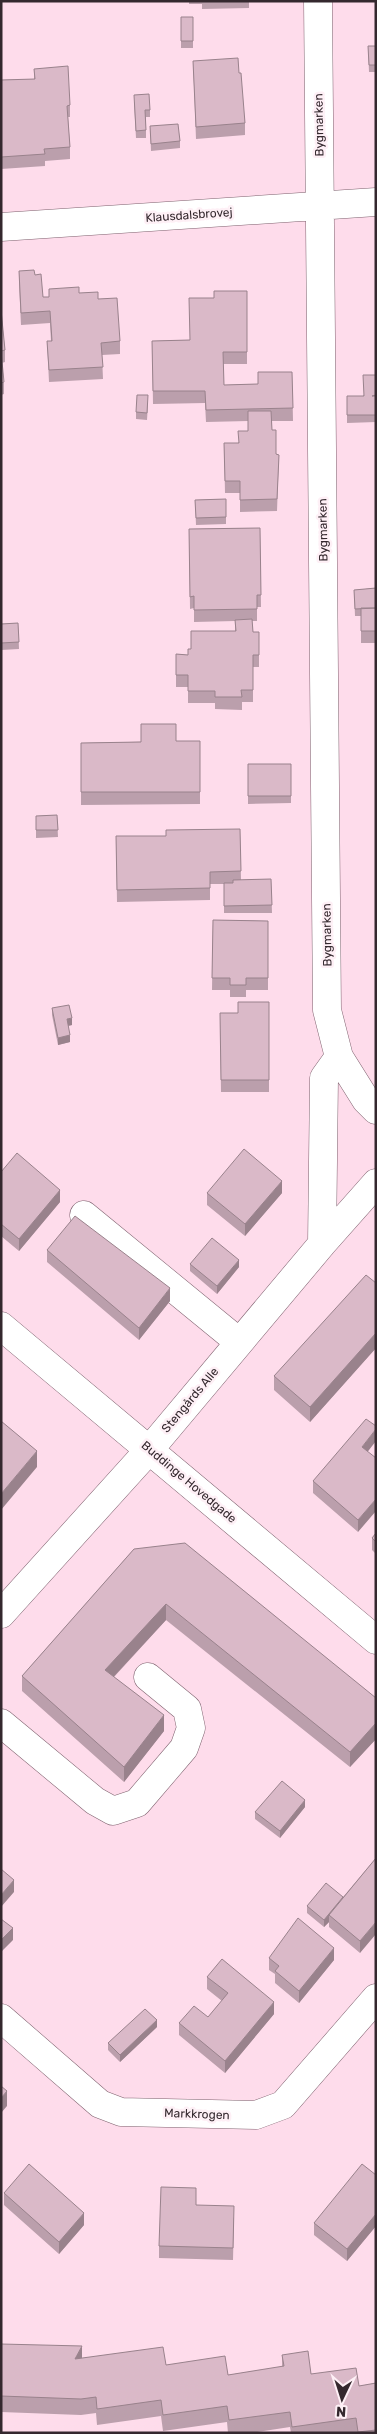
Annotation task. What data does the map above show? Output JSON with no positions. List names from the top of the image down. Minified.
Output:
{"streets":{"street":["Bygmarken","Klausdalsbrovej","Stengårds Alle","Buddinge Hovedgade","Markkrogen"]},"crossings":[["Bygmarken","Klausdalsbrovej"],["Stengårds Alle","Buddinge Hovedgade"]],"north":"bottom"}
